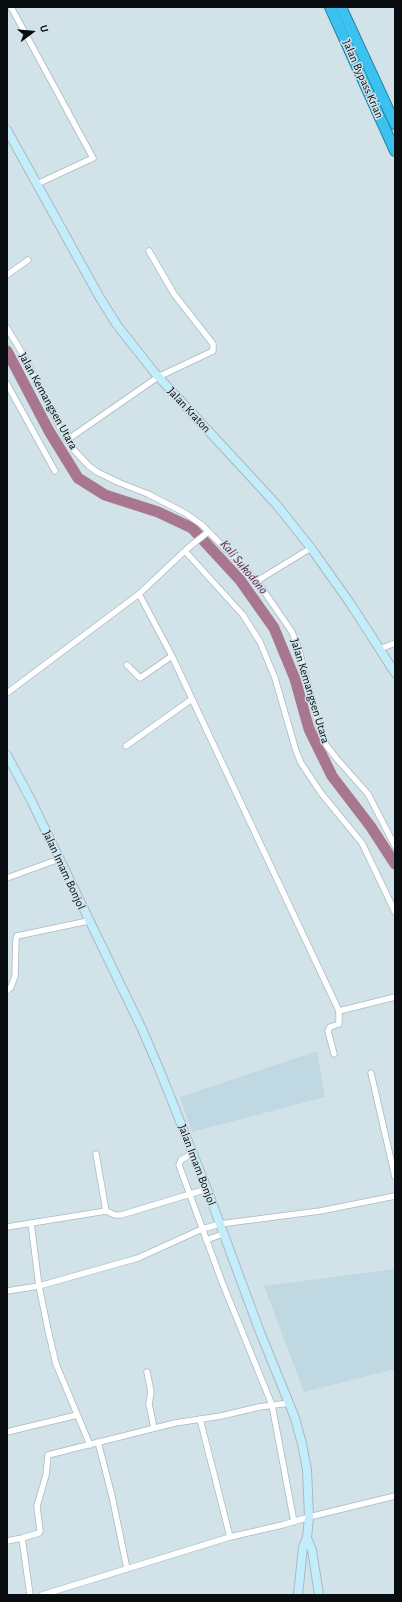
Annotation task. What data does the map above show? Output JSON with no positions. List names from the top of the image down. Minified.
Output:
{"streets":{"highway":["Jalan Bypass Krian"],"main road":["Jalan Kraton","Jalan Imam Bonjol"],"street":["Jalan Kemangsen Utara"]},"water":["Kali Sukodono"],"north":"right"}
